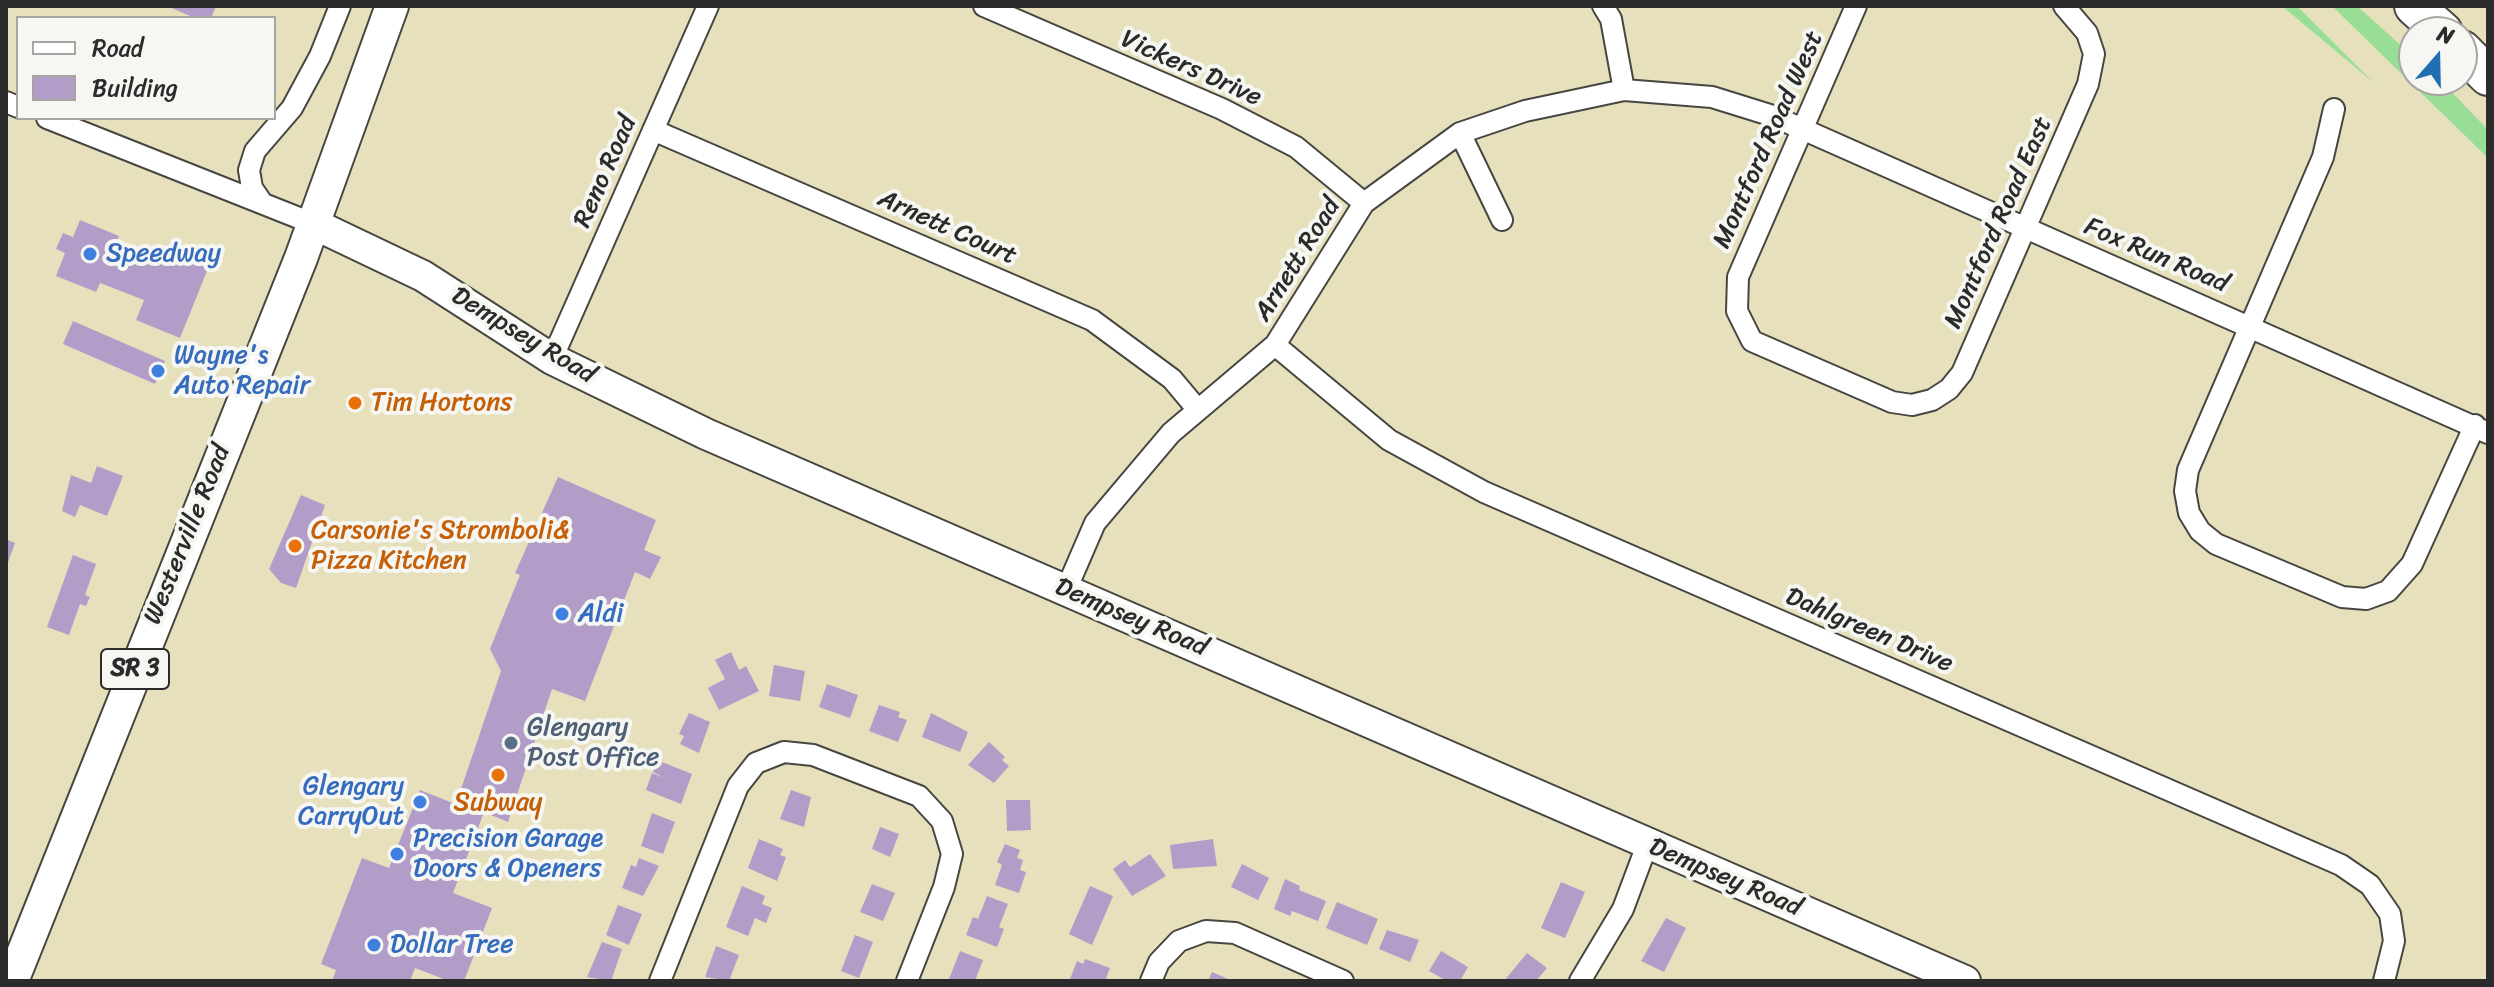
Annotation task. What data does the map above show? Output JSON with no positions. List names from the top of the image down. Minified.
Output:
{"streets":{"main road":["Dempsey Road","Westerville Road","SR 3"],"street":["Vickers Drive","Montford Road West","Reno Road","Montford Road East","Arnett Court","Fox Run Road","Arnett Road","Dahlgreen Drive"]},"crossings":[["Vickers Drive","Arnett Road"],["Montford Road West","Montford Road East"],["Montford Road West","Fox Run Road"],["Montford Road West","Arnett Road"],["Reno Road","Arnett Court"],["Reno Road","Dempsey Road"],["Montford Road East","Fox Run Road"],["Arnett Court","Arnett Road"],["Fox Run Road","Arnett Road"],["Arnett Road","Dempsey Road"],["Arnett Road","Dahlgreen Drive"],["Dempsey Road","Westerville Road"]],"places":["Speedway","Wayne's Auto Repair","Tim Hortons","Carsonie's Stromboli& Pizza Kitchen","Aldi","Glengary Post Office","Subway","Glengary CarryOut","Precision Garage Doors & Openers","Dollar Tree"],"legend":["Road","Building"],"north":"top"}
